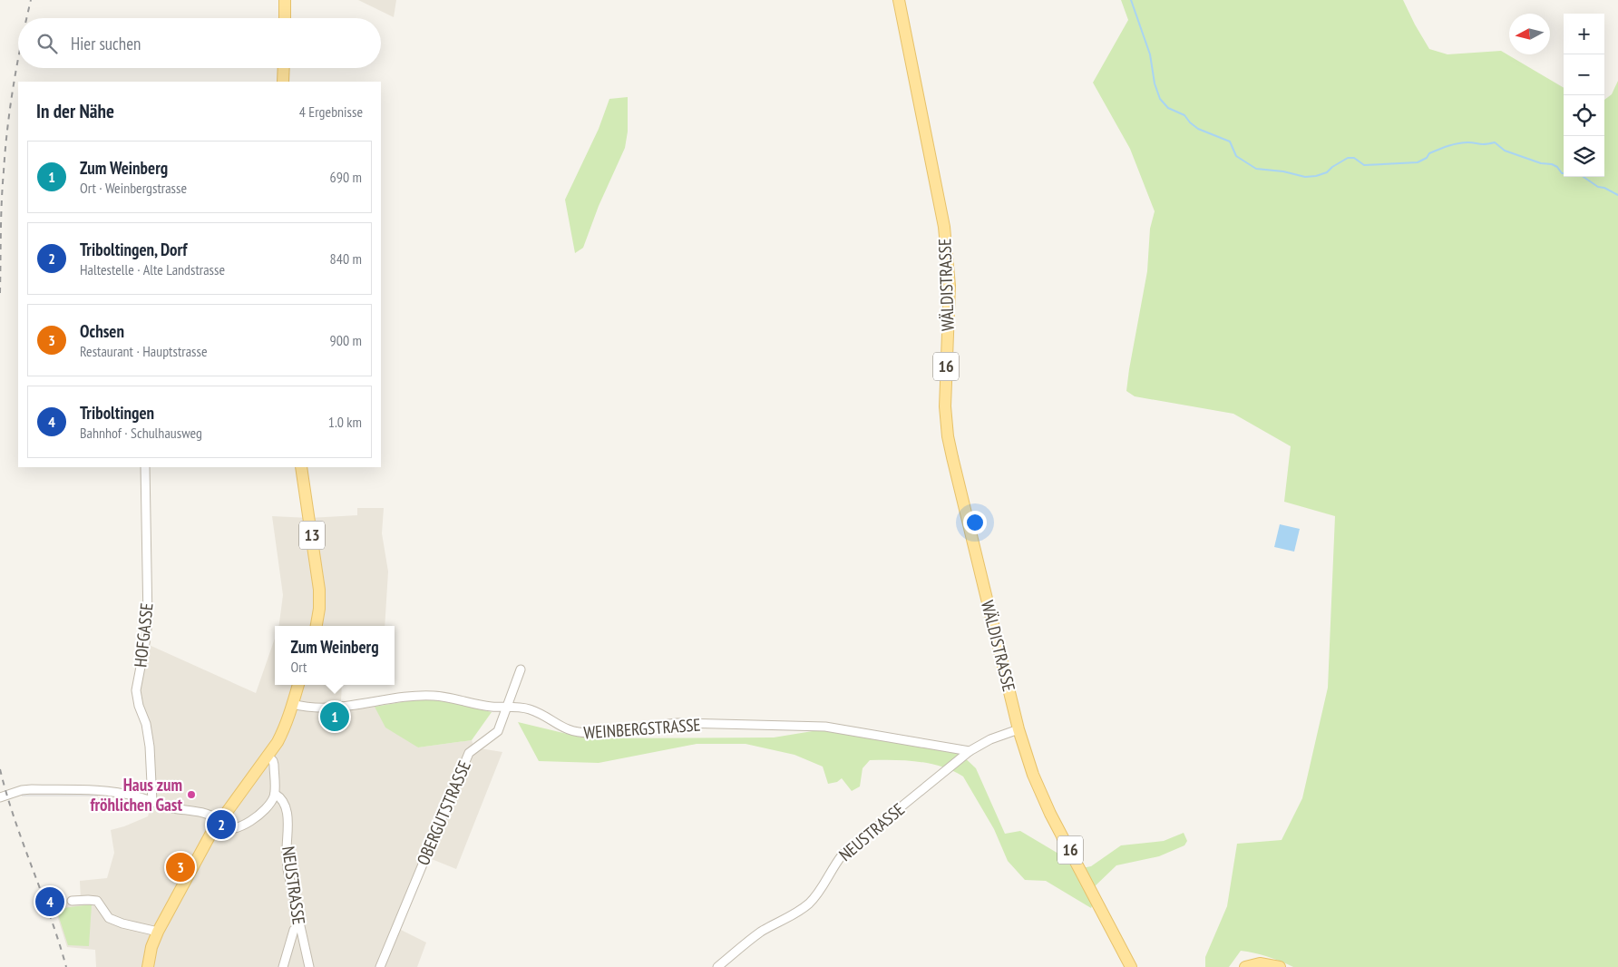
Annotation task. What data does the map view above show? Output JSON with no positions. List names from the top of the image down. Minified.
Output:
{"streets":{"main road":["WÄLDISTRASSE","16","13"],"street":["HOFGASSE","WEINBERGSTRASSE","OBERGUTSTRASSE","NEUSTRASSE"]},"crossings":[["WÄLDISTRASSE","16"],["WÄLDISTRASSE","NEUSTRASSE"],["16","NEUSTRASSE"],["WEINBERGSTRASSE","OBERGUTSTRASSE"],["WEINBERGSTRASSE","NEUSTRASSE"]],"places":["Haus zum fröhlichen Gast"],"north":"left","page":{"map_buttons":["+","−"],"search":"Hier suchen","heading":["In der Nähe","4 Ergebnisse"],"list":[{"mark":"1","name":"Zum Weinberg","note":"Ort · Weinbergstrasse","value":"690 m"},{"mark":"2","name":"Triboltingen, Dorf","note":"Haltestelle · Alte Landstrasse","value":"840 m"},{"mark":"3","name":"Ochsen","note":"Restaurant · Hauptstrasse","value":"900 m"},{"mark":"4","name":"Triboltingen","note":"Bahnhof · Schulhausweg","value":"1.0 km"}],"popup":["Zum Weinberg","Ort"],"pins":["1","2","3","4"]}}
